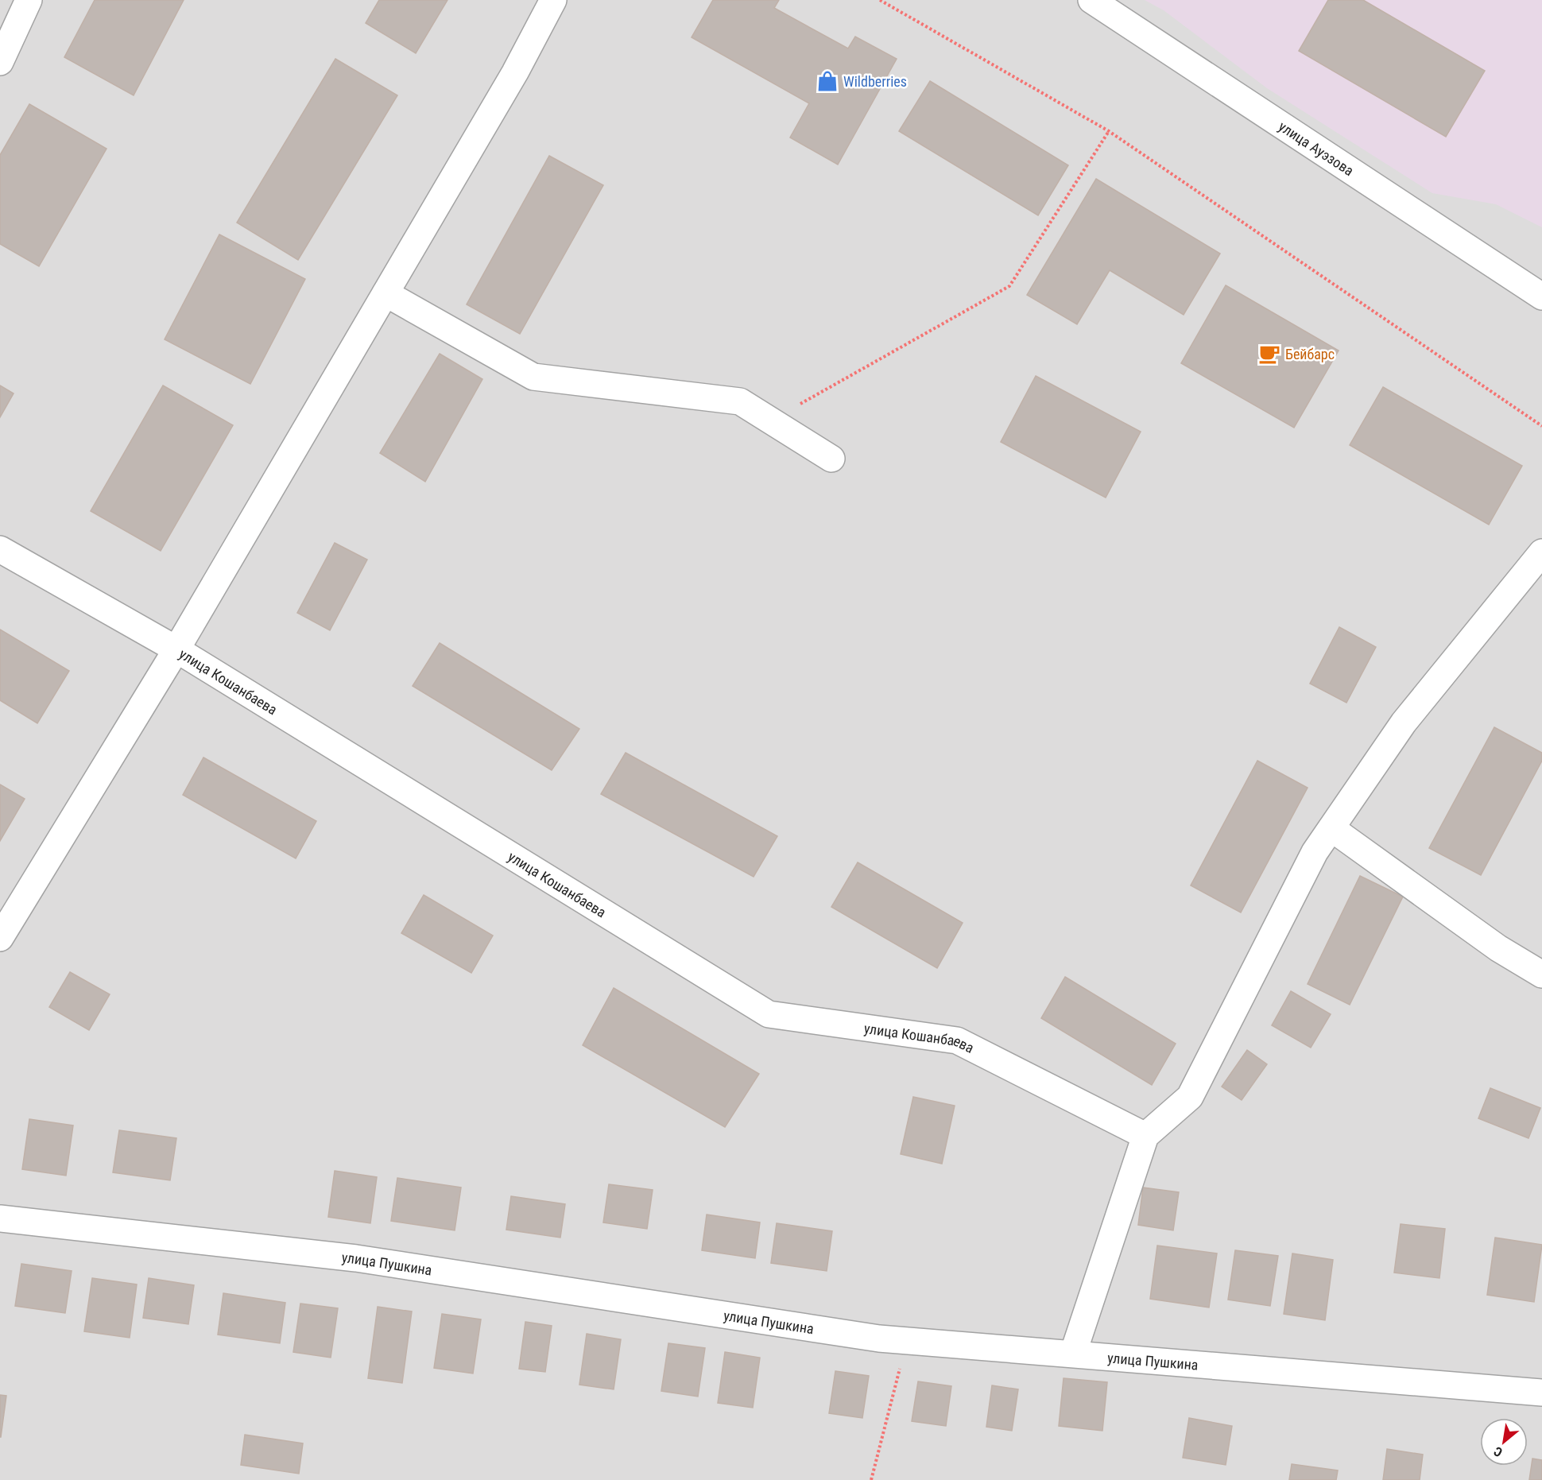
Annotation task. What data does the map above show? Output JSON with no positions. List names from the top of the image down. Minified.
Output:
{"streets":{"street":["улица Ауэзова","улица Кошанбаева","улица Пушкина"]},"places":{"shop":["Wildberries"],"cafe":["Бейбарс"]},"north":"bottom left"}
